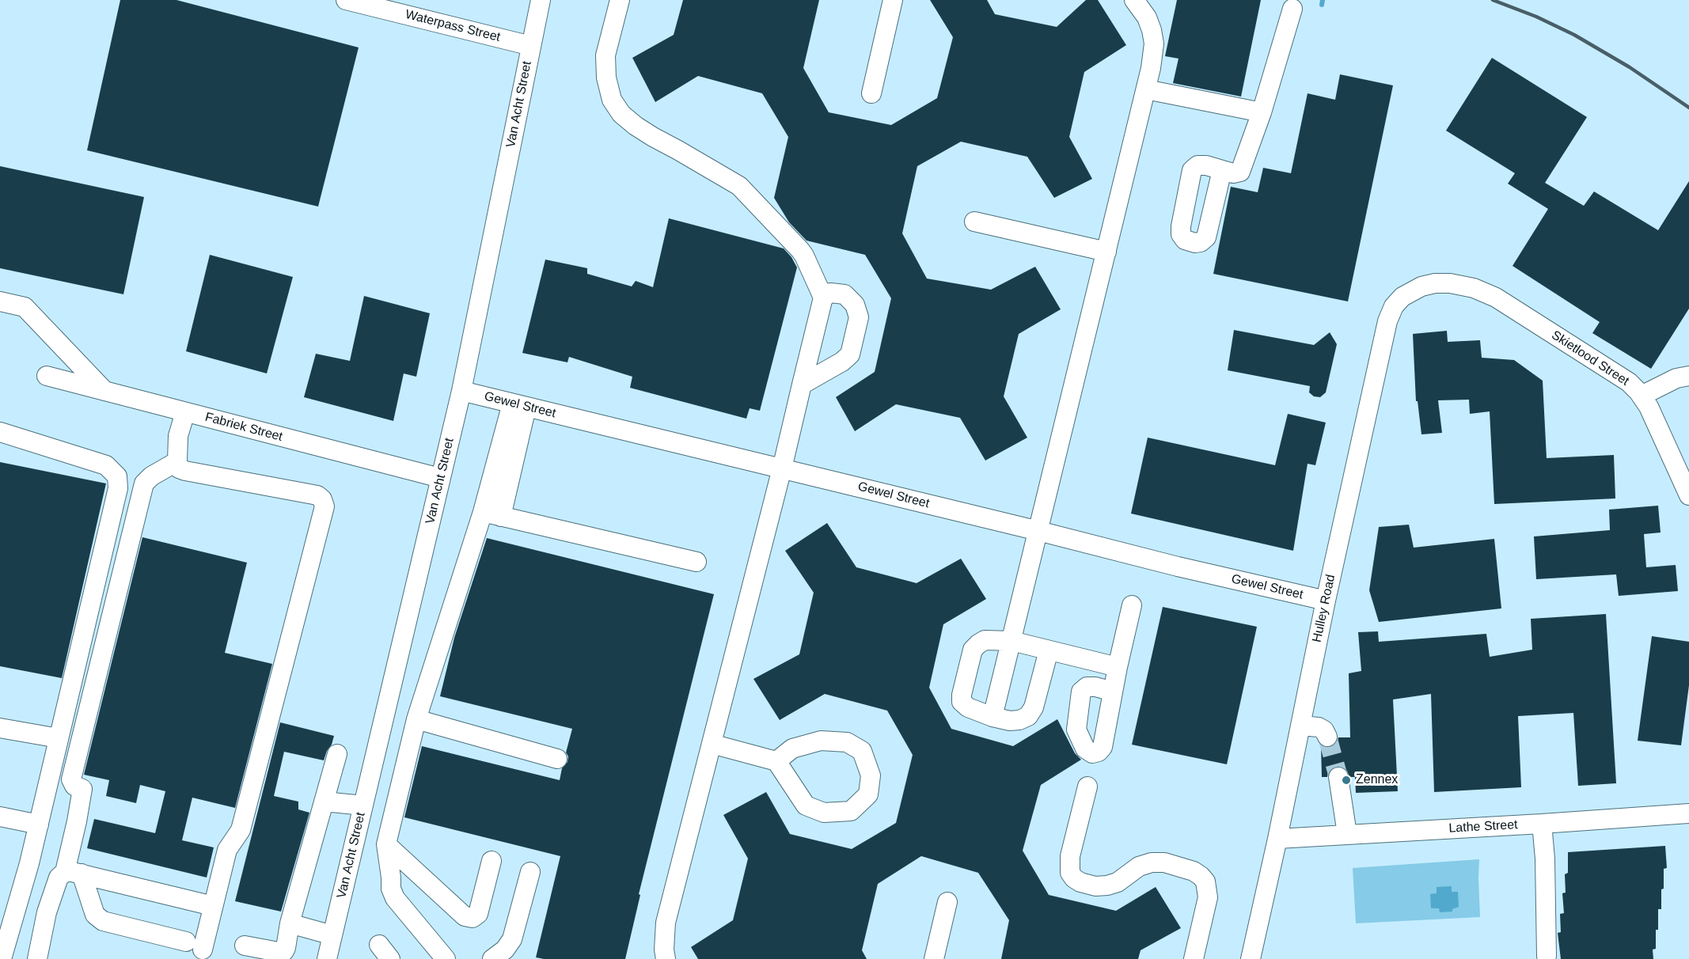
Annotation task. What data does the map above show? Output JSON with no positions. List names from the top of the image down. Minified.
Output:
{"streets":{"street":["Waterpass Street","Van Acht Street","Skietlood Street","Gewel Street","Fabriek Street","Hulley Road","Lathe Street"]},"crossings":[["Waterpass Street","Van Acht Street"],["Van Acht Street","Gewel Street"],["Van Acht Street","Fabriek Street"],["Skietlood Street","Hulley Road"],["Gewel Street","Hulley Road"],["Hulley Road","Lathe Street"]],"places":["Zennex"]}
